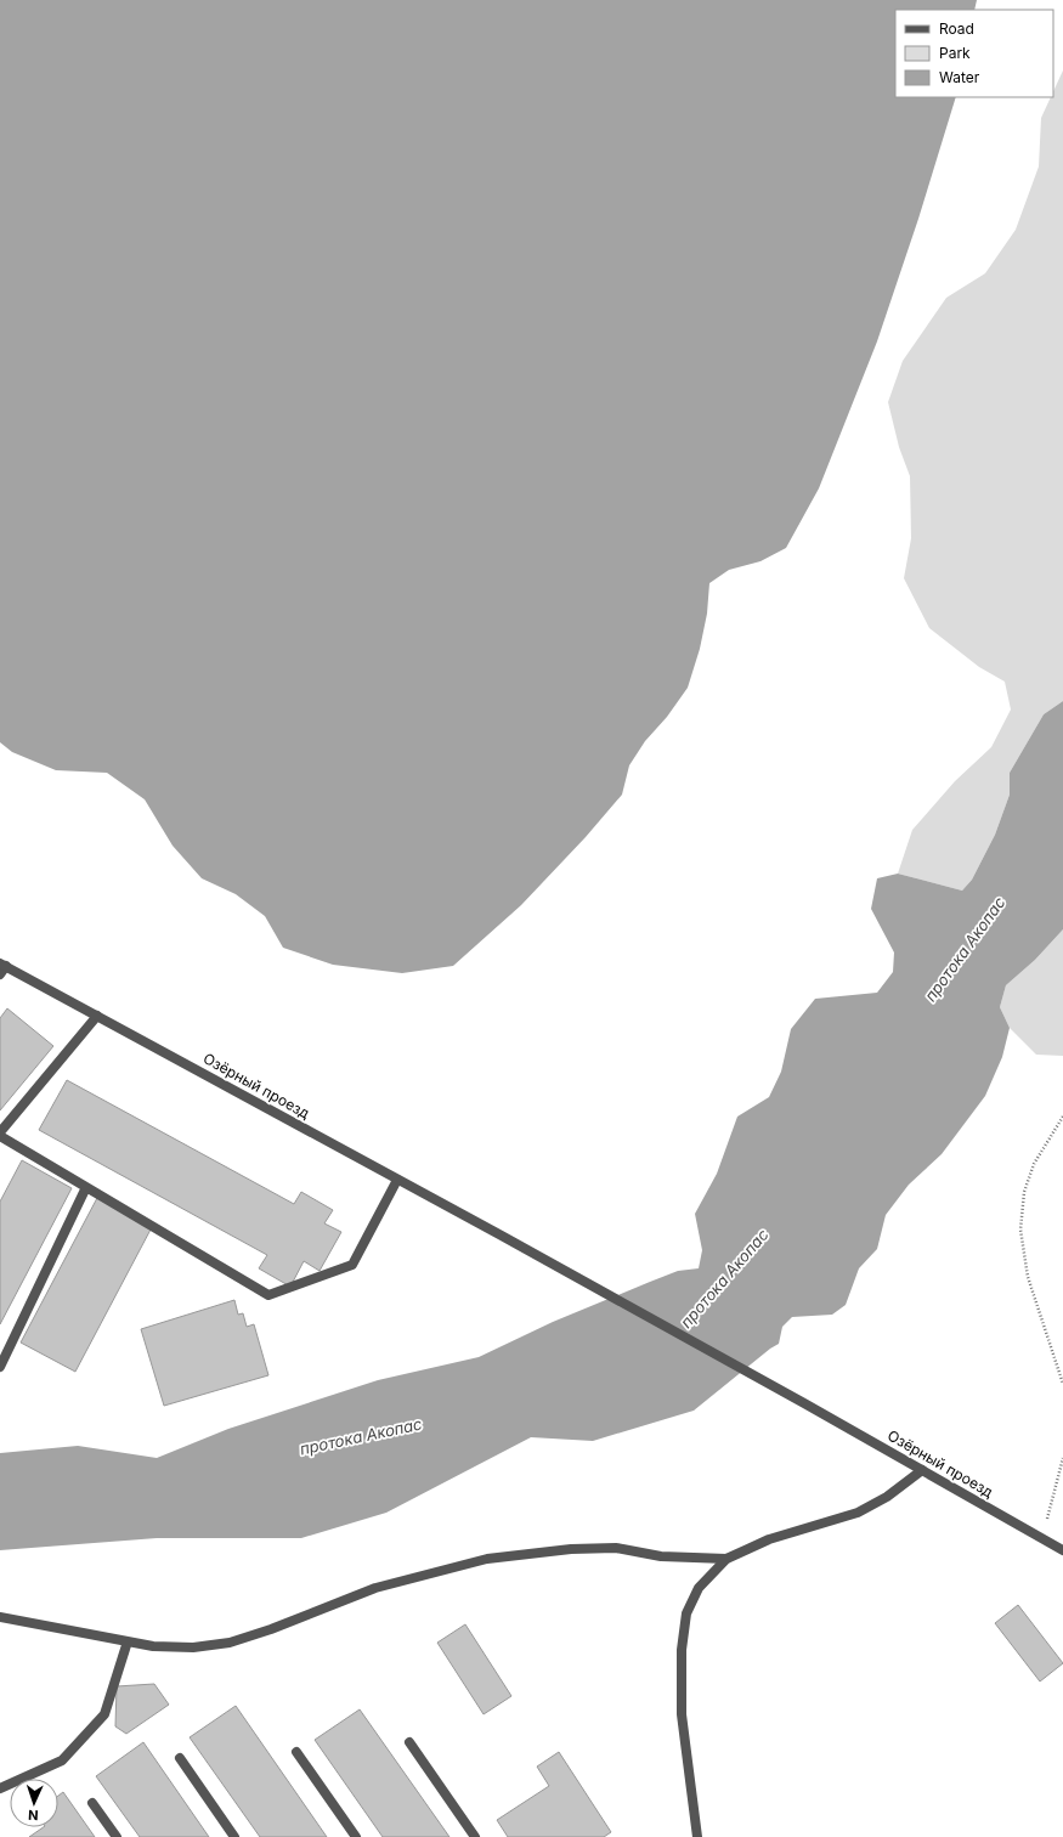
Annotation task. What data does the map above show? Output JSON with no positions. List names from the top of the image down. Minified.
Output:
{"streets":{"street":["Озёрный проезд"]},"water":["протока Акопас"],"legend":["Road","Park","Water"],"north":"bottom"}
